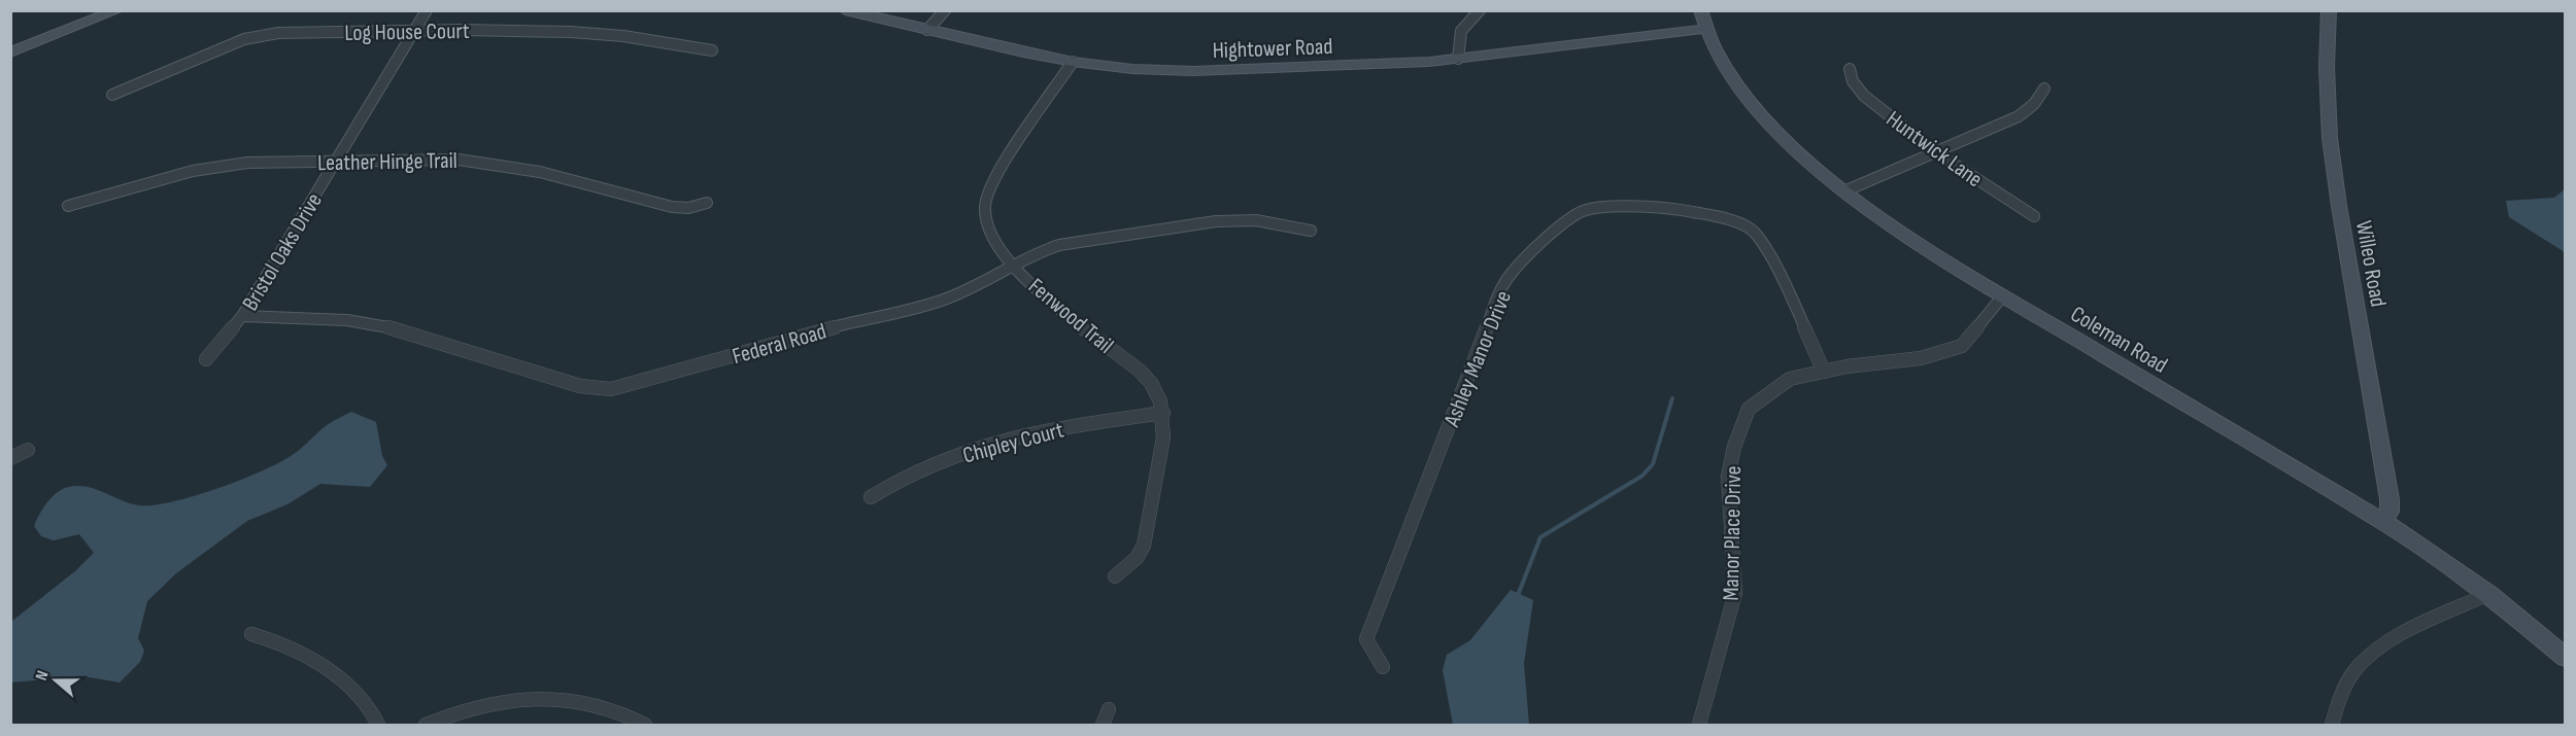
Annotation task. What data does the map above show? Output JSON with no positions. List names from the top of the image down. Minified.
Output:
{"streets":{"street":["Log House Court","Hightower Road","Huntwick Lane","Leather Hinge Trail","Bristol Oaks Drive","Willeo Road","Fenwood Trail","Coleman Road","Federal Road","Ashley Manor Drive","Chipley Court","Manor Place Drive"]},"crossings":[["Log House Court","Bristol Oaks Drive"],["Hightower Road","Fenwood Trail"],["Hightower Road","Coleman Road"],["Leather Hinge Trail","Bristol Oaks Drive"],["Bristol Oaks Drive","Federal Road"],["Willeo Road","Coleman Road"],["Fenwood Trail","Federal Road"],["Fenwood Trail","Chipley Court"],["Coleman Road","Manor Place Drive"],["Ashley Manor Drive","Manor Place Drive"]],"north":"left"}
